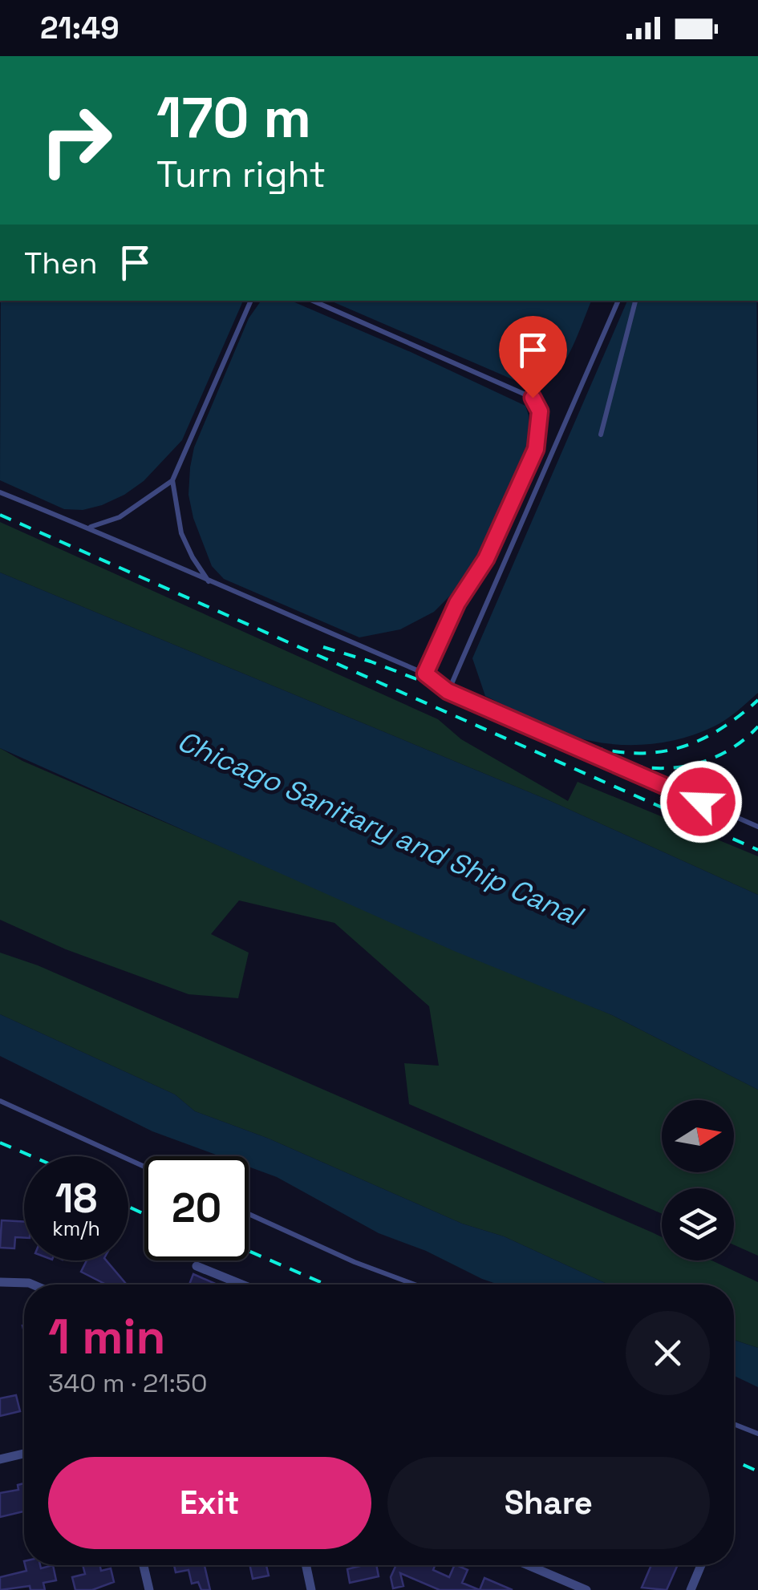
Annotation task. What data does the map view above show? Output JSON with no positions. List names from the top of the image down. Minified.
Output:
{"water":["Chicago Sanitary and Ship Canal"],"north":"right","page":{"status":"21:49","turn":["170 m","Turn right"],"then":"Then","speed":"18 km/h","limit":"20","heading":["1 min","340 m · 21:50"],"buttons":["Exit","Share"]}}
